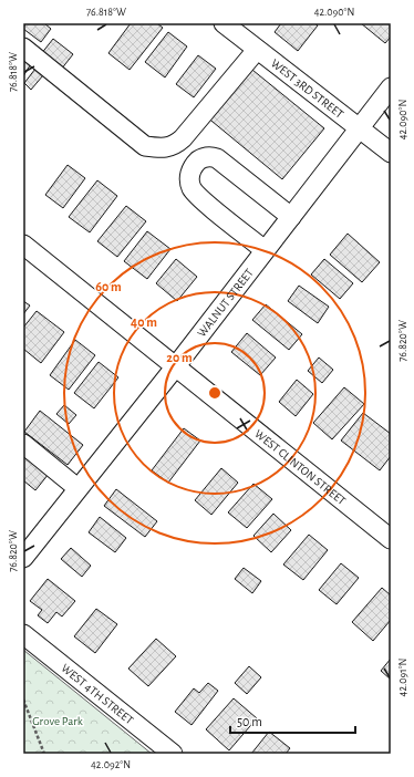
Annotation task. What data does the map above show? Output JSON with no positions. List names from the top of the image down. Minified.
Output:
{"streets":{"street":["WEST 3RD STREET","WALNUT STREET","WEST CLINTON STREET","WEST 4TH STREET"]},"crossings":[["WEST 3RD STREET","WALNUT STREET"],["WALNUT STREET","WEST CLINTON STREET"]],"parks":["Grove Park"],"scale_bar":"50 m","coordinates":["76.818°W","42.090°N","76.820°W","42.091°N","42.092°N"],"rings":["60 m","40 m","20 m"]}
